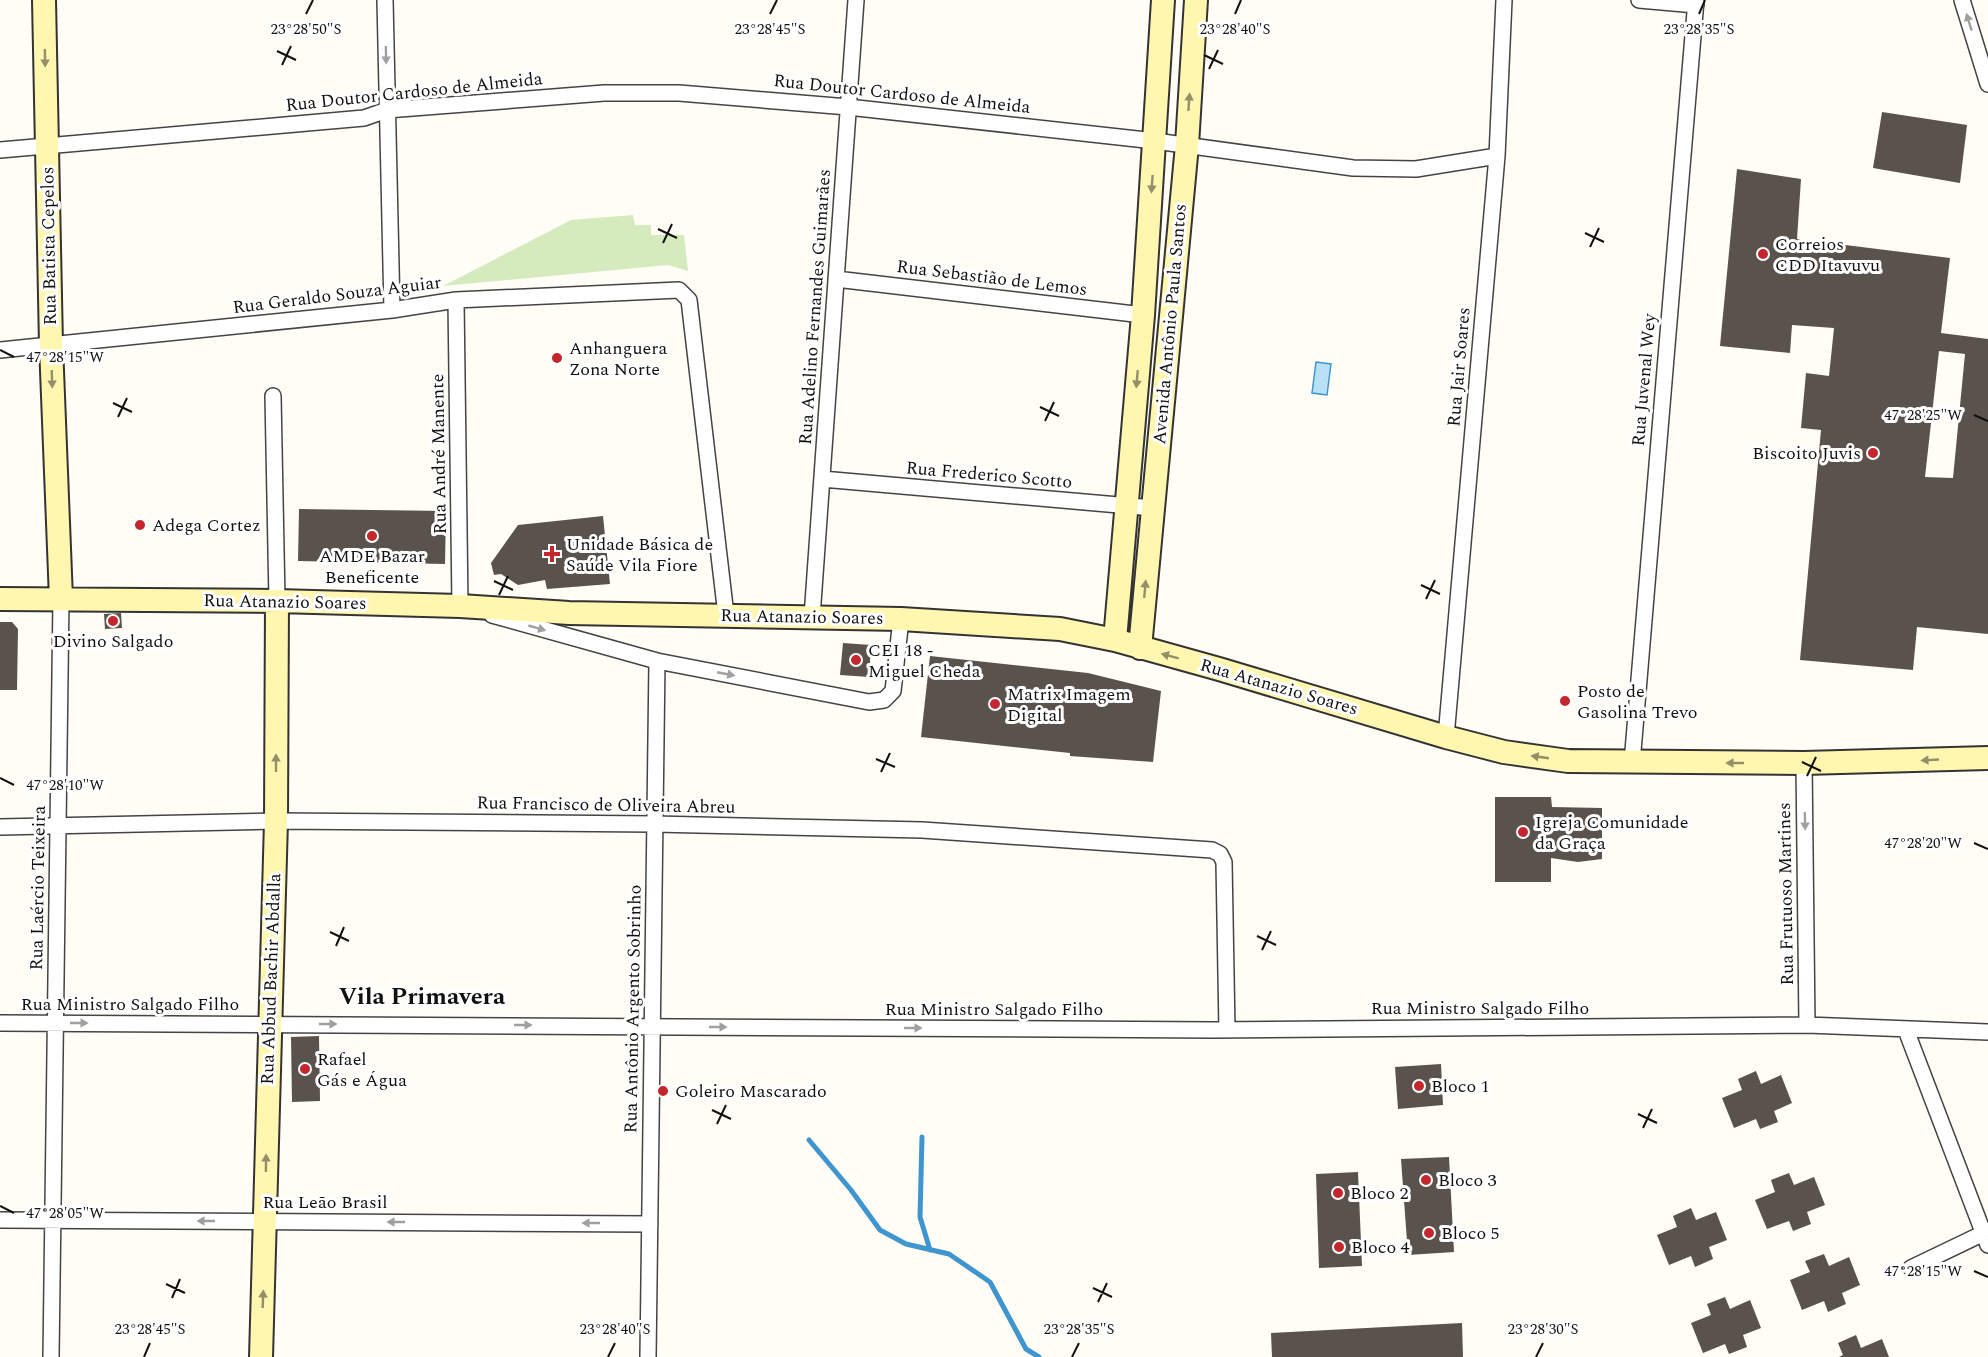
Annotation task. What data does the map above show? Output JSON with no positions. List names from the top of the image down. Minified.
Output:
{"streets":{"street":["Rua Doutor Cardoso de Almeida","Rua Batista Cepelos","Rua Sebastião de Lemos","Rua Geraldo Souza Aguiar","Rua Adelino Fernandes Guimarães","Avenida Antônio Paula Santos","Rua Jair Soares","Rua Juvenal Wey","Rua André Manente","Rua Frederico Scotto","Rua Atanazio Soares","Rua Francisco de Oliveira Abreu","Rua Laércio Teixeira","Rua Frutuoso Martines","Rua Abbud Bachir Abdalla","Rua Ministro Salgado Filho","Rua Antônio Argento Sobrinho","Rua Leão Brasil"]},"crossings":[["Rua Doutor Cardoso de Almeida","Rua Batista Cepelos"],["Rua Doutor Cardoso de Almeida","Rua Adelino Fernandes Guimarães"],["Rua Doutor Cardoso de Almeida","Avenida Antônio Paula Santos"],["Rua Doutor Cardoso de Almeida","Rua Jair Soares"],["Rua Batista Cepelos","Rua Geraldo Souza Aguiar"],["Rua Batista Cepelos","Rua Atanazio Soares"],["Rua Batista Cepelos","Rua Laércio Teixeira"],["Rua Sebastião de Lemos","Rua Adelino Fernandes Guimarães"],["Rua Sebastião de Lemos","Avenida Antônio Paula Santos"],["Rua Geraldo Souza Aguiar","Rua André Manente"],["Rua Geraldo Souza Aguiar","Rua Atanazio Soares"],["Rua Adelino Fernandes Guimarães","Rua Frederico Scotto"],["Rua Adelino Fernandes Guimarães","Rua Atanazio Soares"],["Avenida Antônio Paula Santos","Rua Frederico Scotto"],["Avenida Antônio Paula Santos","Rua Atanazio Soares"],["Rua Jair Soares","Rua Atanazio Soares"],["Rua Juvenal Wey","Rua Atanazio Soares"],["Rua André Manente","Rua Atanazio Soares"],["Rua Atanazio Soares","Rua Laércio Teixeira"],["Rua Atanazio Soares","Rua Frutuoso Martines"],["Rua Atanazio Soares","Rua Abbud Bachir Abdalla"],["Rua Francisco de Oliveira Abreu","Rua Laércio Teixeira"],["Rua Francisco de Oliveira Abreu","Rua Abbud Bachir Abdalla"],["Rua Francisco de Oliveira Abreu","Rua Ministro Salgado Filho"],["Rua Francisco de Oliveira Abreu","Rua Antônio Argento Sobrinho"],["Rua Laércio Teixeira","Rua Ministro Salgado Filho"],["Rua Laércio Teixeira","Rua Leão Brasil"],["Rua Frutuoso Martines","Rua Ministro Salgado Filho"],["Rua Abbud Bachir Abdalla","Rua Ministro Salgado Filho"],["Rua Abbud Bachir Abdalla","Rua Leão Brasil"],["Rua Ministro Salgado Filho","Rua Antônio Argento Sobrinho"],["Rua Antônio Argento Sobrinho","Rua Leão Brasil"]],"one_way":["Rua Batista Cepelos","Rua Atanazio Soares","Rua Frutuoso Martines","Rua Abbud Bachir Abdalla","Rua Ministro Salgado Filho","Rua Leão Brasil"],"districts":["Vila Primavera"],"places":{"other":["Correios CDD Itavuvu","Anhanguera Zona Norte","Biscoito Juvis","Adega Cortez","AMDE Bazar Beneficente","Divino Salgado","CEI 18 - Miguel Cheda","Posto de Gasolina Trevo","Matrix Imagem Digital","Igreja Comunidade da Graça","Rafael Gás e Água","Bloco 1","Goleiro Mascarado","Bloco 3","Bloco 2","Bloco 5","Bloco 4"],"health":["Unidade Básica de Saúde Vila Fiore"]},"coordinates":["23°28'50\"S","23°28'45\"S","23°28'40\"S","23°28'35\"S","47°28'15\"W","47°28'25\"W","47°28'10\"W","47°28'20\"W","47°28'05\"W","23°28'30\"S"]}
